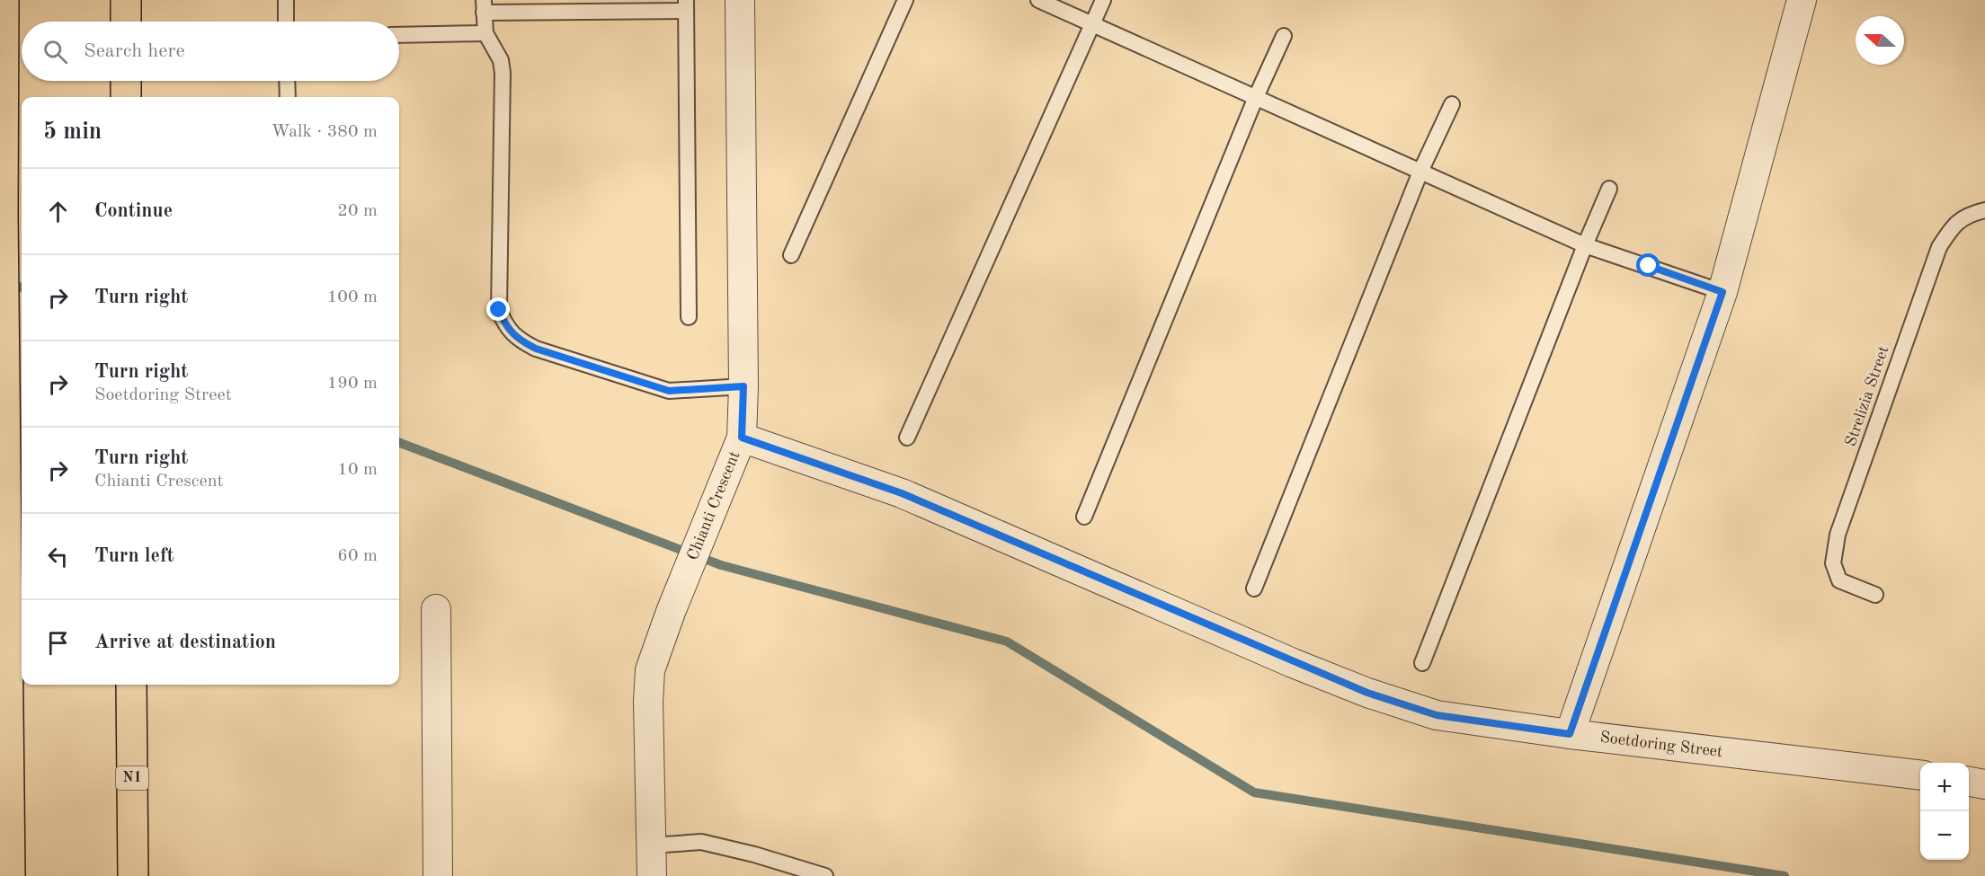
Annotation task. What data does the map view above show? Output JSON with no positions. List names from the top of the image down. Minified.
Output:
{"streets":{"highway":["N1"],"street":["Chianti Crescent","Soetdoring Street"],"lane":["Strelizia Street"]},"crossings":[["Chianti Crescent","Soetdoring Street"]],"north":"left","page":{"search":"Search here","heading":["5 min","Walk · 380 m"],"list":[["Continue","20 m"],["Turn right","100 m"],["Turn right","Soetdoring Street","190 m"],["Turn right","Chianti Crescent","10 m"],["Turn left","60 m"],"Arrive at destination"],"map_buttons":["+","−"]}}
